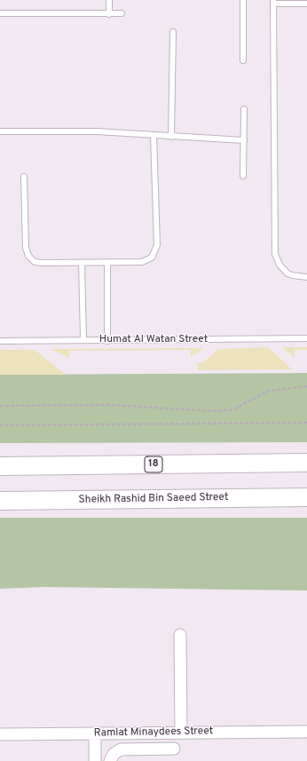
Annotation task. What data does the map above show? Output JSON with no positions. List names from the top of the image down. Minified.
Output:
{"streets":{"main road":["18","Sheikh Rashid Bin Saeed Street"],"street":["Ramlat Minaydees Street"],"lane":["Humat Al Watan Street"]}}
